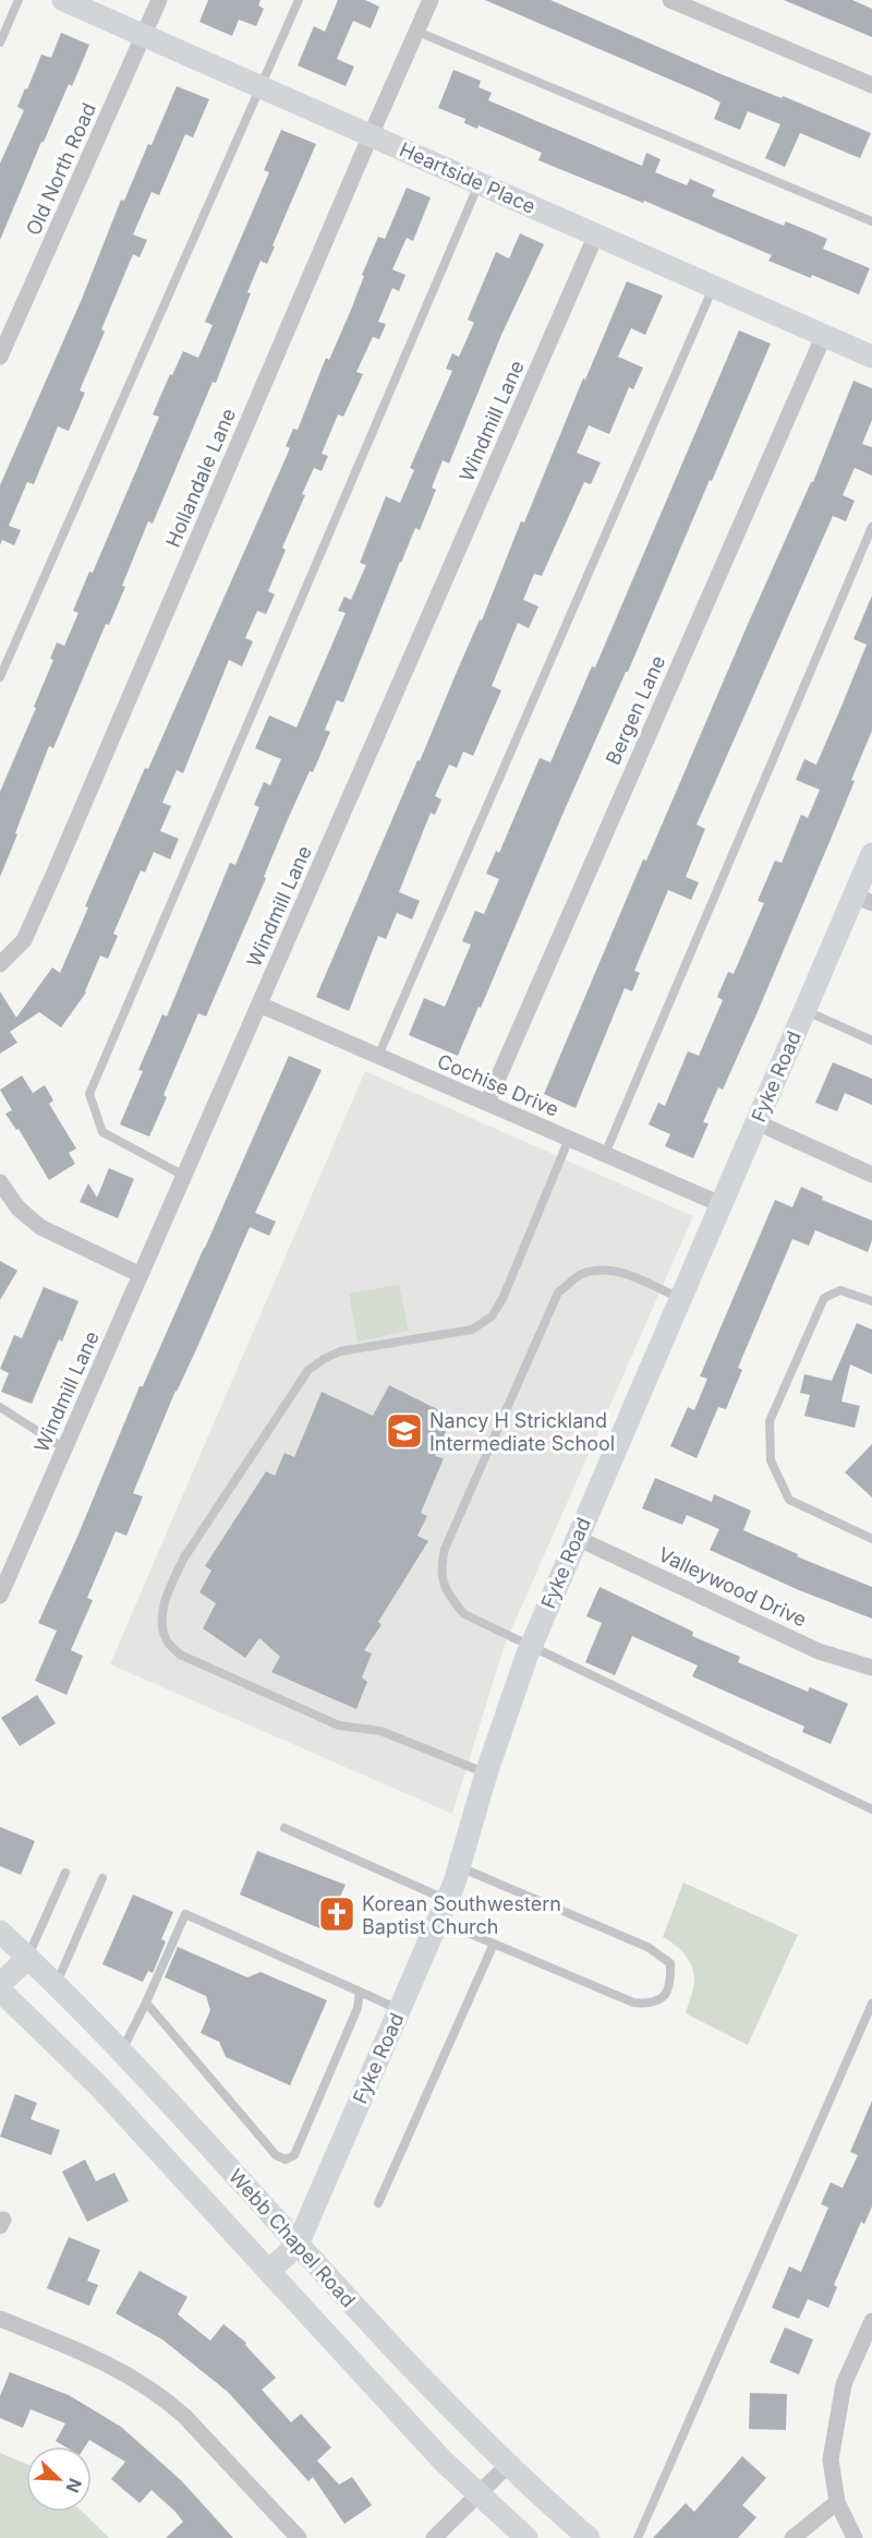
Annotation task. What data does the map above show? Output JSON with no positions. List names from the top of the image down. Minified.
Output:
{"streets":{"street":["Old North Road","Heartside Place","Windmill Lane","Hollandale Lane","Bergen Lane","Fyke Road","Cochise Drive","Valleywood Drive","Webb Chapel Road"]},"crossings":[["Old North Road","Heartside Place"],["Heartside Place","Windmill Lane"],["Heartside Place","Hollandale Lane"],["Heartside Place","Bergen Lane"],["Windmill Lane","Cochise Drive"],["Bergen Lane","Cochise Drive"],["Fyke Road","Cochise Drive"],["Fyke Road","Valleywood Drive"],["Fyke Road","Webb Chapel Road"]],"places":{"school or university":["Nancy H Strickland Intermediate School"],"church":["Korean Southwestern Baptist Church"]},"north":"bottom right"}
